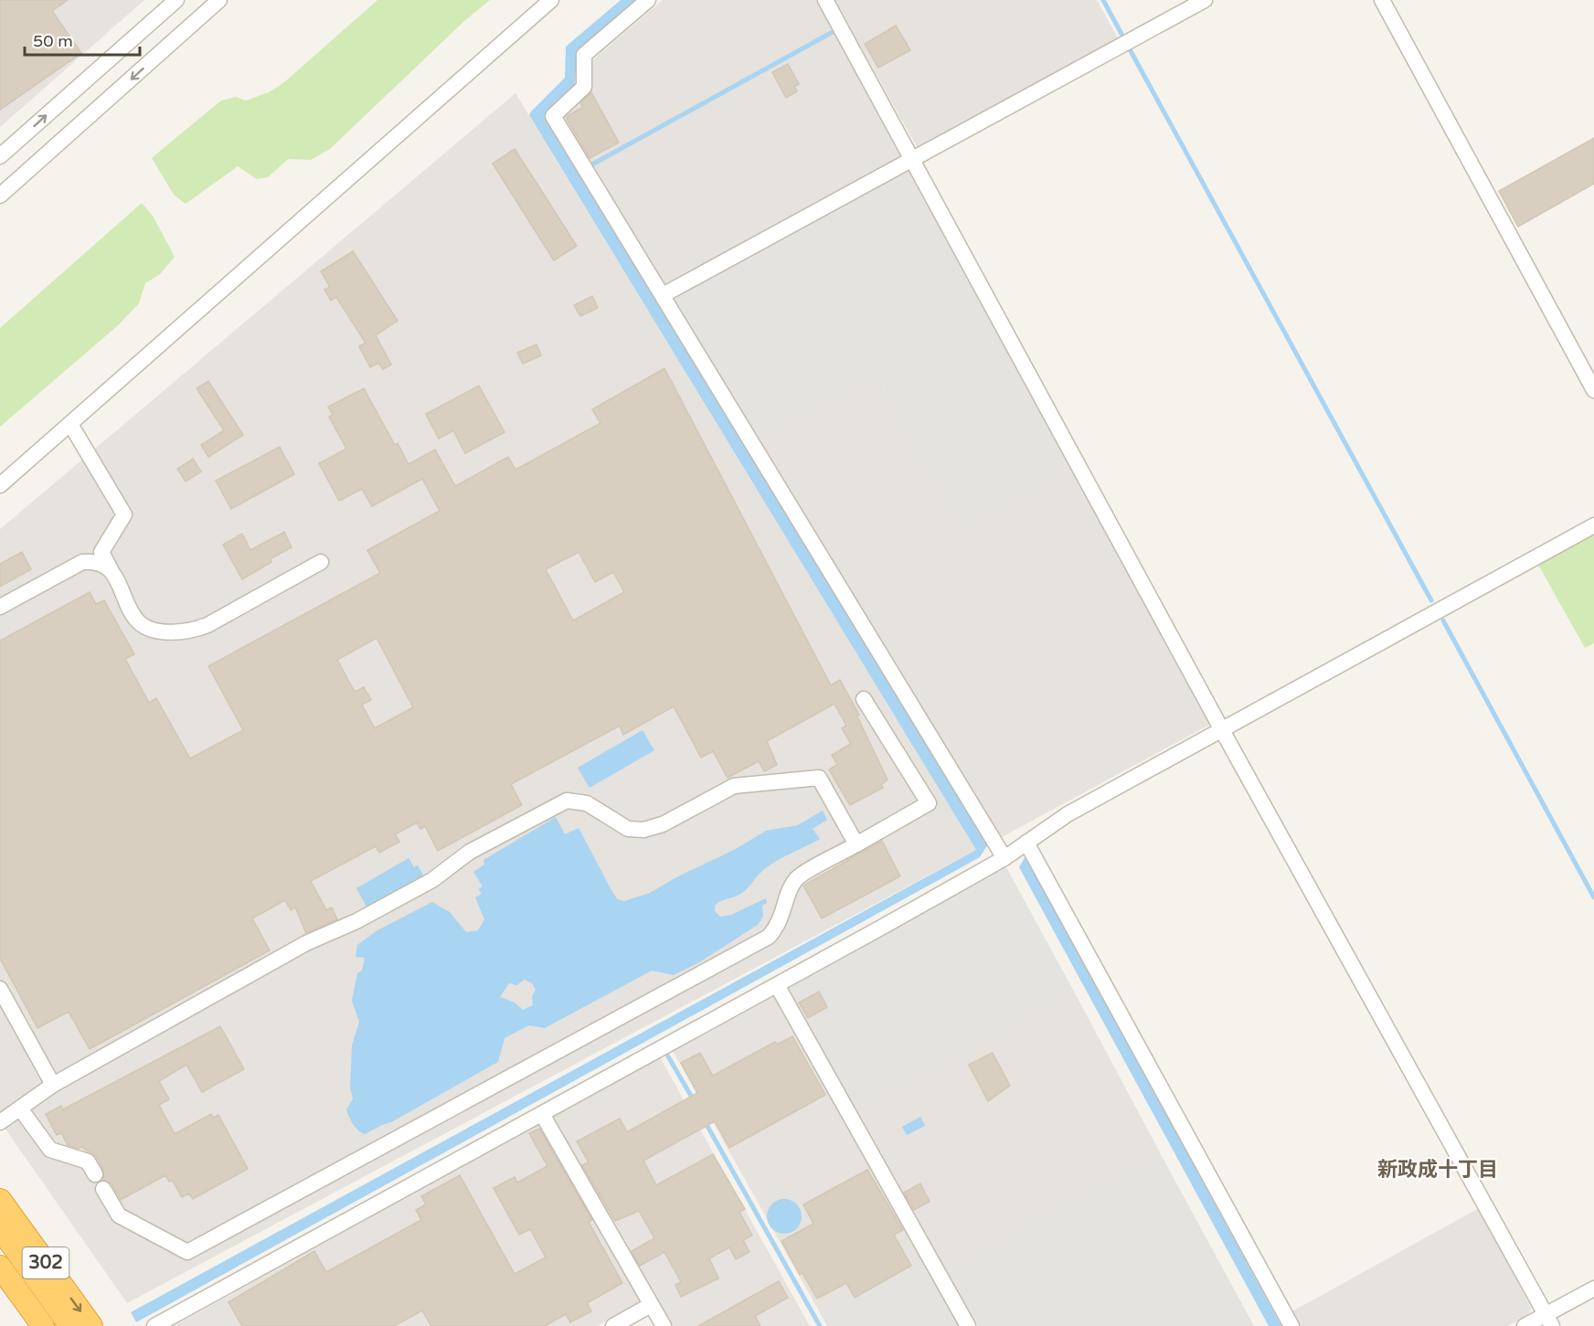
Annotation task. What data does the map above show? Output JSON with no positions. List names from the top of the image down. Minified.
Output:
{"streets":{"highway":["302"]},"districts":["新政成十丁目"],"scale_bar":"50 m"}
